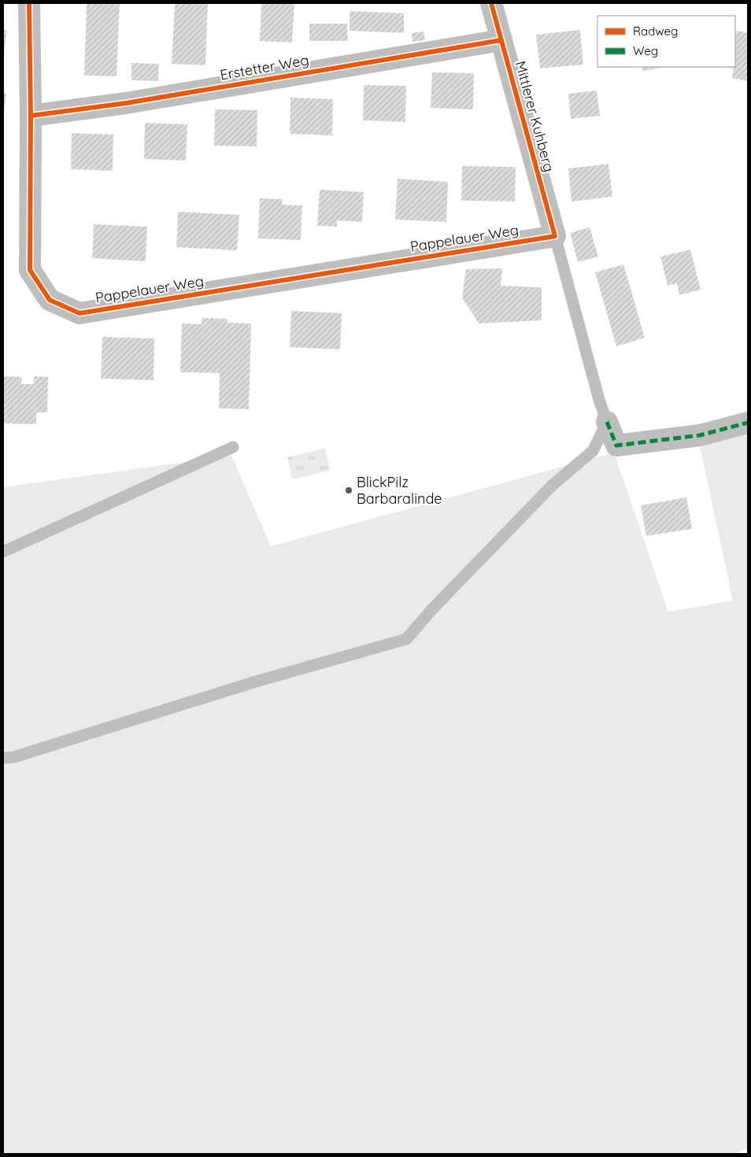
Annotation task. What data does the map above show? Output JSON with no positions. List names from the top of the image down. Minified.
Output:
{"streets":{"street":["Erstetter Weg","Mittlerer Kuhberg","Pappelauer Weg"]},"crossings":[["Erstetter Weg","Mittlerer Kuhberg"],["Erstetter Weg","Pappelauer Weg"],["Mittlerer Kuhberg","Pappelauer Weg"]],"places":["BlickPilz Barbaralinde"],"legend":["Radweg","Weg"]}
